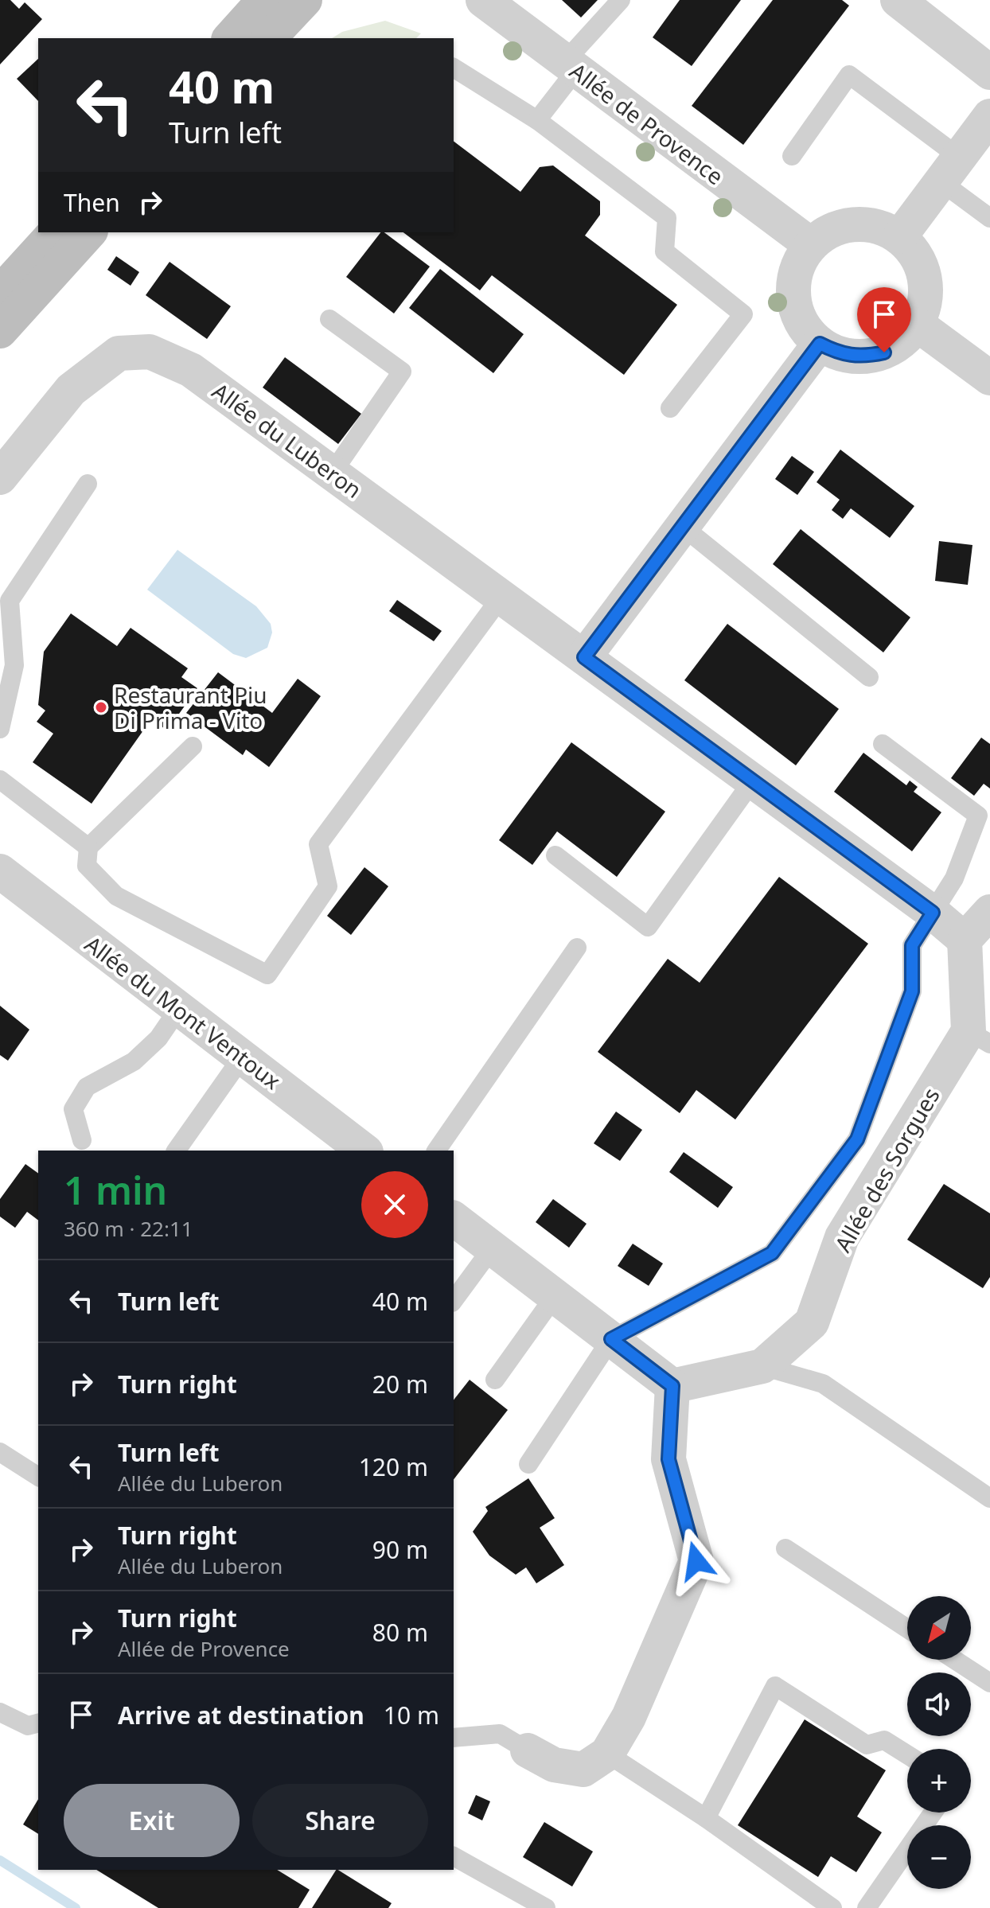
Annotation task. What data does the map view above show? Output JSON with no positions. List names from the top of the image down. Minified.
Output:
{"streets":{"street":["Allée de Provence","Allée du Luberon","Allée du Mont Ventoux","Allée des Sorgues"]},"crossings":[["Allée du Luberon","Allée des Sorgues"]],"places":["Restaurant Piu Di Prima - Vito"],"north":"bottom left","page":{"turn":["40 m","Turn left"],"then":"Then","heading":["1 min","360 m · 22:11"],"list":[{"name":"Turn left","value":"40 m"},{"name":"Turn right","value":"20 m"},{"name":"Turn left","note":"Allée du Luberon","value":"120 m"},{"name":"Turn right","note":"Allée du Luberon","value":"90 m"},{"name":"Turn right","note":"Allée de Provence","value":"80 m"},{"name":"Arrive at destination","value":"10 m"}],"map_buttons":["+","−"],"buttons":["Exit","Share"]}}
